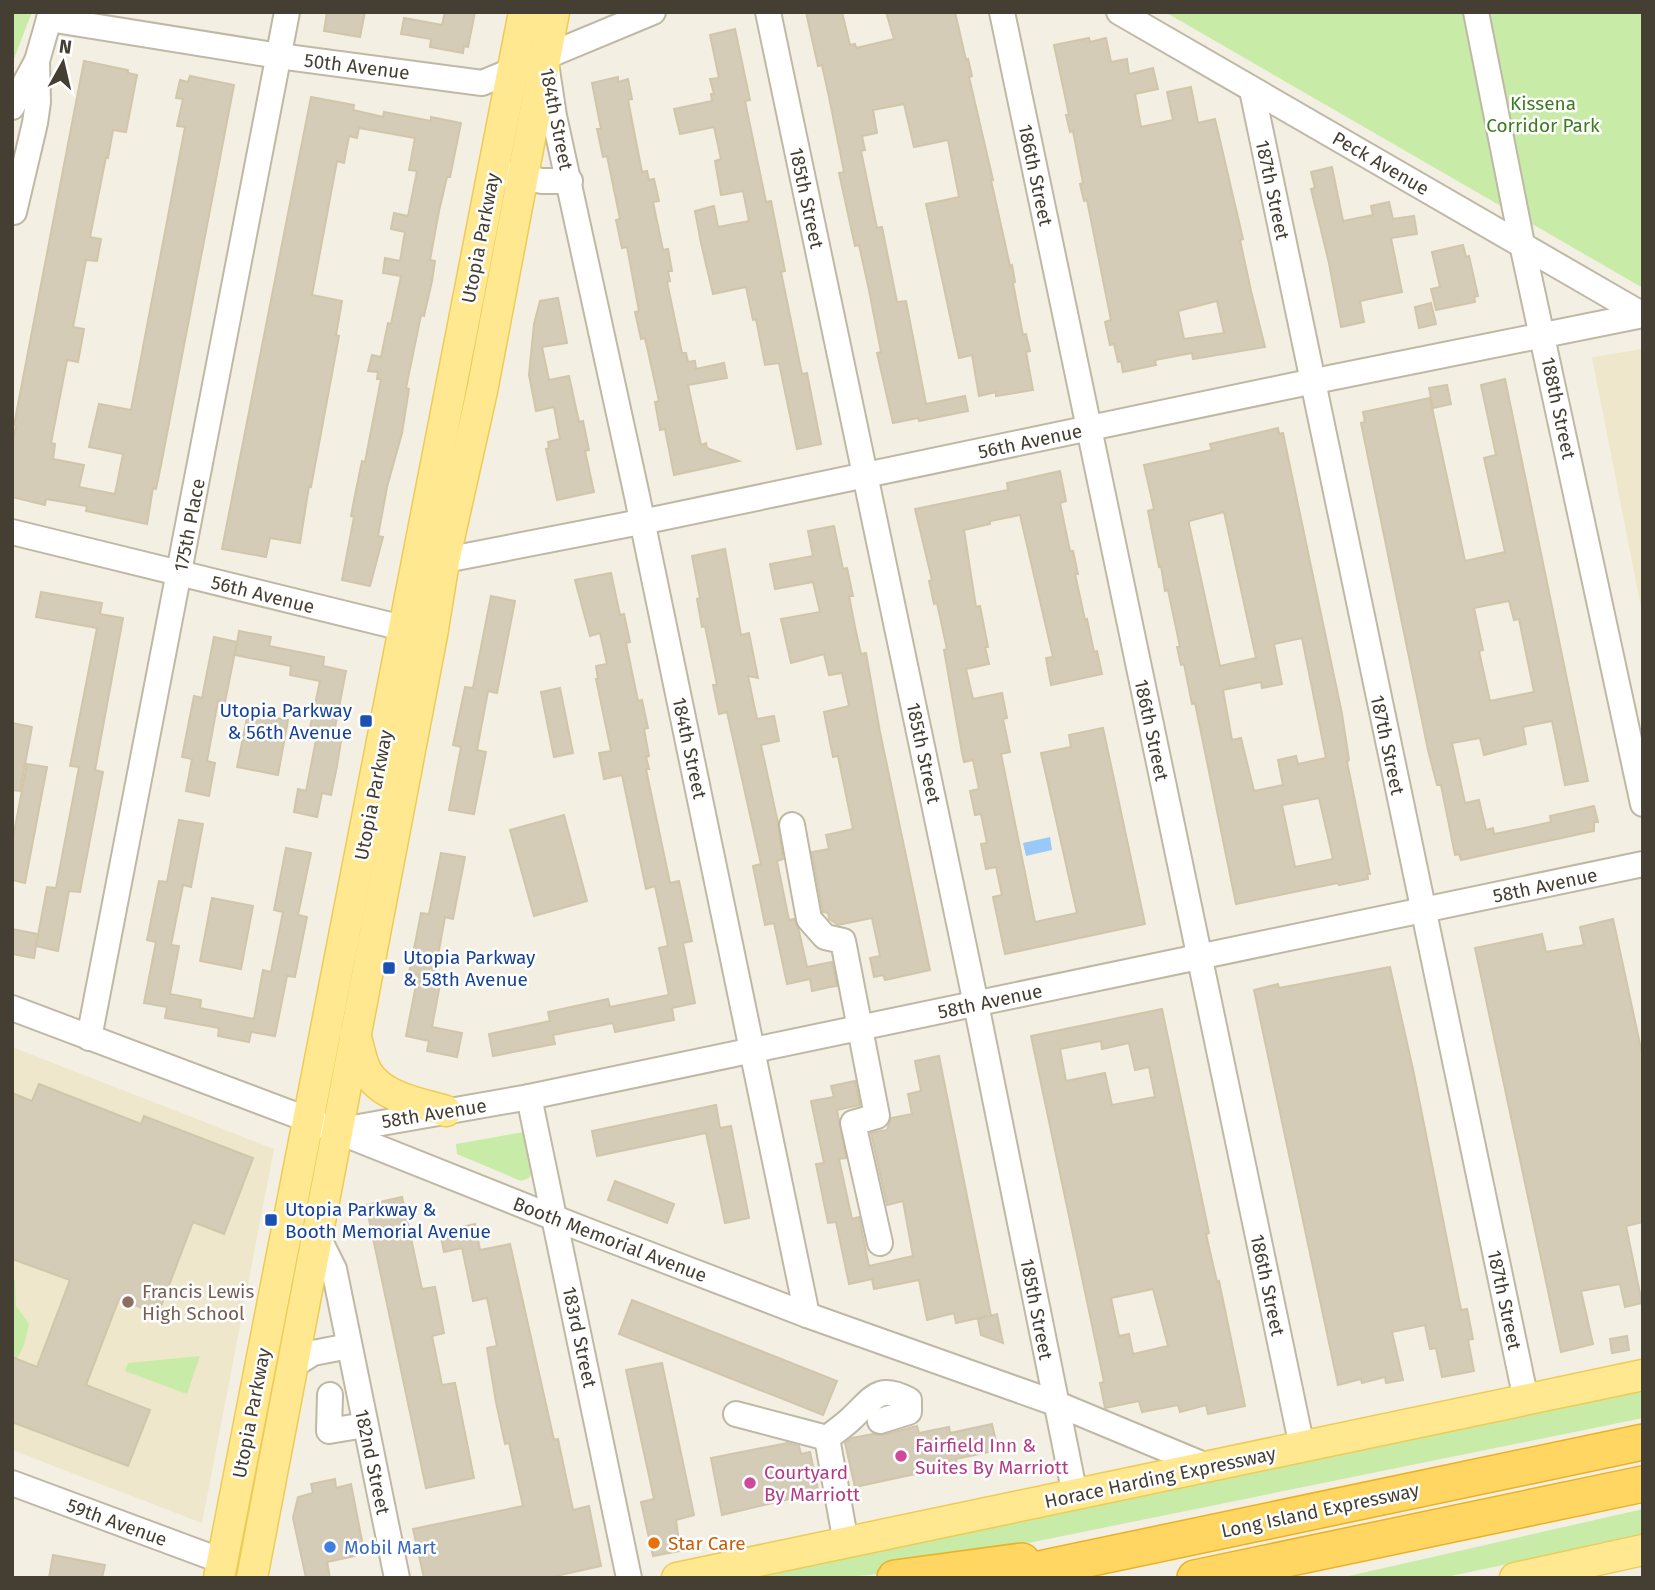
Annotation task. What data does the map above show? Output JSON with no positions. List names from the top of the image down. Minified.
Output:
{"streets":{"highway":["Long Island Expressway"],"main road":["Utopia Parkway","Horace Harding Expressway"],"street":["50th Avenue","184th Street","Peck Avenue","186th Street","187th Street","185th Street","188th Street","56th Avenue","175th Place","58th Avenue","Booth Memorial Avenue","183rd Street","182nd Street","59th Avenue"]},"crossings":[["50th Avenue","184th Street"],["50th Avenue","Utopia Parkway"],["50th Avenue","175th Place"],["184th Street","Utopia Parkway"],["184th Street","56th Avenue"],["184th Street","58th Avenue"],["184th Street","Booth Memorial Avenue"],["Peck Avenue","187th Street"],["Peck Avenue","188th Street"],["Peck Avenue","56th Avenue"],["186th Street","56th Avenue"],["186th Street","58th Avenue"],["186th Street","Horace Harding Expressway"],["187th Street","56th Avenue"],["187th Street","58th Avenue"],["187th Street","Horace Harding Expressway"],["185th Street","56th Avenue"],["185th Street","58th Avenue"],["185th Street","Booth Memorial Avenue"],["185th Street","Horace Harding Expressway"],["Utopia Parkway","56th Avenue"],["Utopia Parkway","58th Avenue"],["Utopia Parkway","Booth Memorial Avenue"],["Utopia Parkway","182nd Street"],["Utopia Parkway","59th Avenue"],["188th Street","56th Avenue"],["56th Avenue","175th Place"],["175th Place","Booth Memorial Avenue"],["58th Avenue","Booth Memorial Avenue"],["58th Avenue","183rd Street"],["Booth Memorial Avenue","183rd Street"],["Booth Memorial Avenue","Horace Harding Expressway"]],"parks":["Kissena Corridor Park"],"places":{"transit":["Utopia Parkway & 56th Avenue","Utopia Parkway & 58th Avenue","Utopia Parkway & Booth Memorial Avenue"],"other":["Francis Lewis High School","Fairfield Inn & Suites By Marriott","Courtyard By Marriott","Star Care","Mobil Mart"]},"north":"top"}
